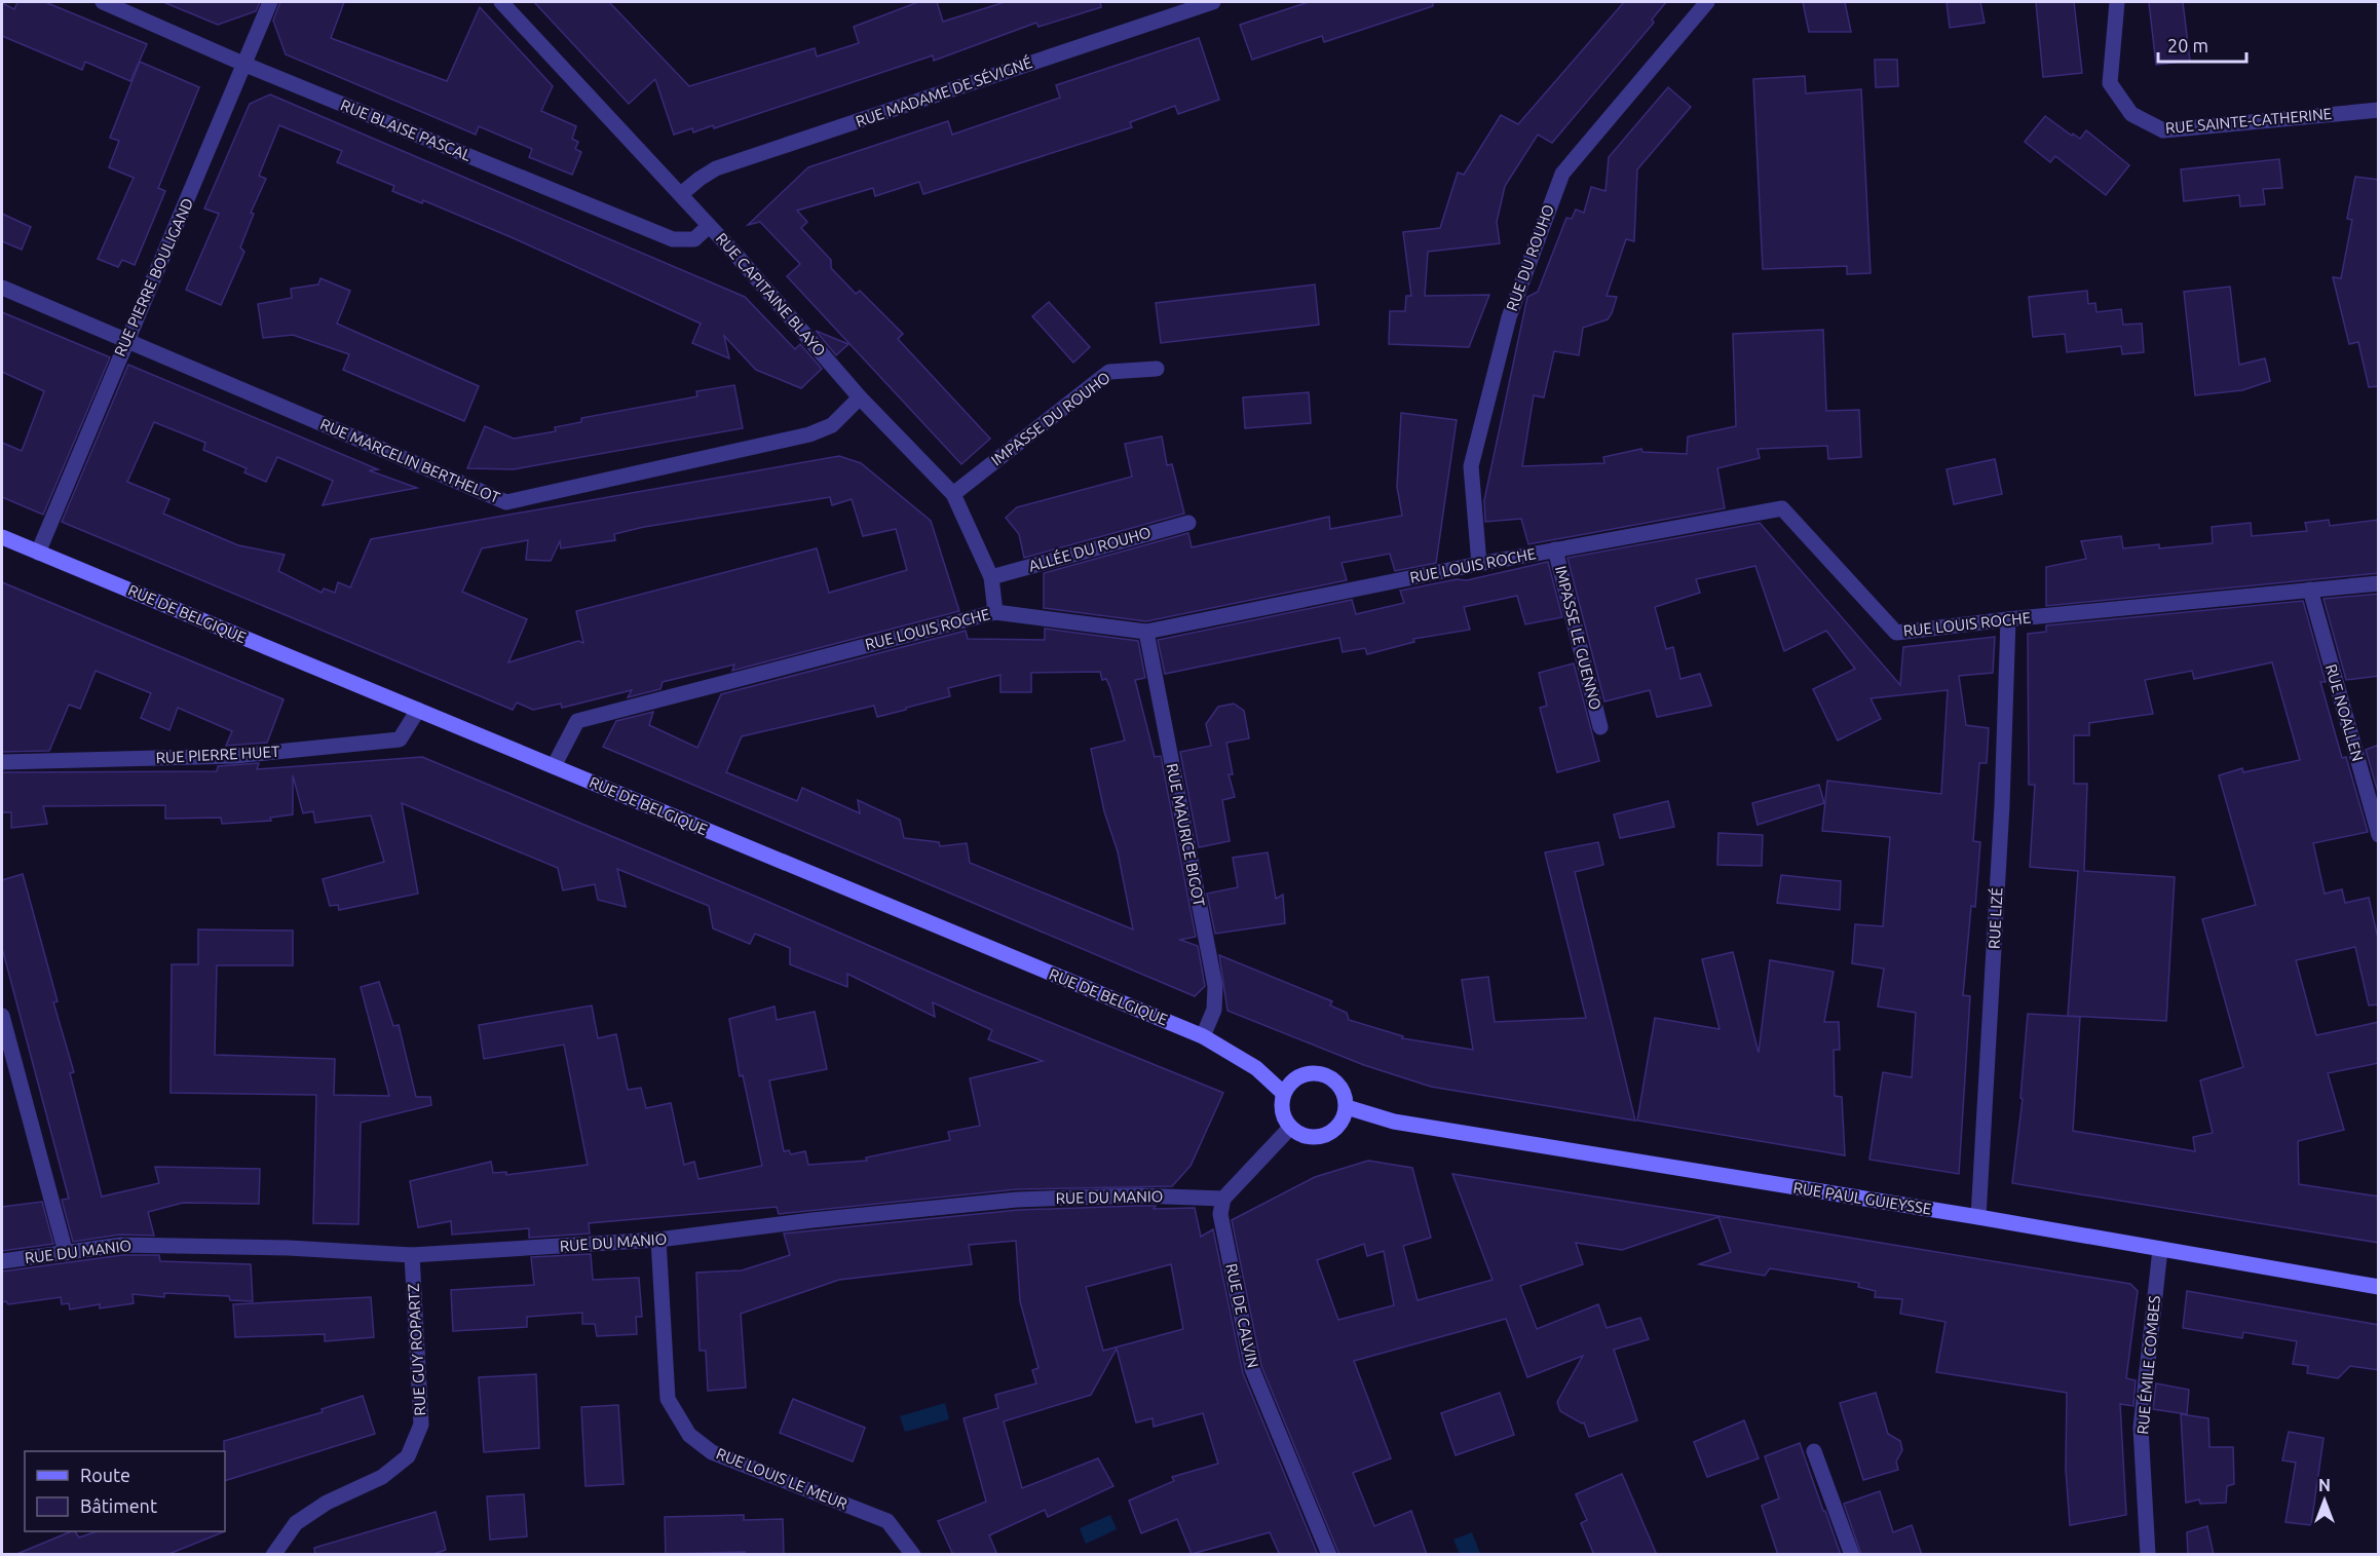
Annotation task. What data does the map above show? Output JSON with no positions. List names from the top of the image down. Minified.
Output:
{"streets":{"main road":["RUE DE BELGIQUE","RUE PAUL GUIEYSSE"],"street":["RUE MADAME DE SÉVIGNÉ","RUE SAINTE-CATHERINE","RUE BLAISE PASCAL","RUE DU ROUHO","RUE PIERRE BOULIGAND","RUE CAPITAINE BLAYO","IMPASSE DU ROUHO","RUE MARCELIN BERTHELOT","ALLÉE DU ROUHO","RUE LOUIS ROCHE","IMPASSE LE GUENNO","RUE NOALLEN","RUE PIERRE HUET","RUE MAURICE BIGOT","RUE LIZÉ","RUE DU MANIO","RUE DE CALVIN","RUE GUY ROPARTZ","RUE ÉMILE COMBES","RUE LOUIS LE MEUR"]},"crossings":[["RUE MADAME DE SÉVIGNÉ","RUE CAPITAINE BLAYO"],["RUE BLAISE PASCAL","RUE PIERRE BOULIGAND"],["RUE BLAISE PASCAL","RUE CAPITAINE BLAYO"],["RUE DU ROUHO","RUE LOUIS ROCHE"],["RUE PIERRE BOULIGAND","RUE MARCELIN BERTHELOT"],["RUE PIERRE BOULIGAND","RUE DE BELGIQUE"],["RUE CAPITAINE BLAYO","IMPASSE DU ROUHO"],["RUE CAPITAINE BLAYO","RUE MARCELIN BERTHELOT"],["RUE CAPITAINE BLAYO","ALLÉE DU ROUHO"],["RUE CAPITAINE BLAYO","RUE LOUIS ROCHE"],["RUE LOUIS ROCHE","RUE DE BELGIQUE"],["RUE LOUIS ROCHE","IMPASSE LE GUENNO"],["RUE LOUIS ROCHE","RUE NOALLEN"],["RUE LOUIS ROCHE","RUE MAURICE BIGOT"],["RUE LOUIS ROCHE","RUE LIZÉ"],["RUE DE BELGIQUE","RUE PIERRE HUET"],["RUE DE BELGIQUE","RUE MAURICE BIGOT"],["RUE DE BELGIQUE","RUE PAUL GUIEYSSE"],["RUE LIZÉ","RUE PAUL GUIEYSSE"],["RUE DU MANIO","RUE DE CALVIN"],["RUE DU MANIO","RUE GUY ROPARTZ"],["RUE DU MANIO","RUE LOUIS LE MEUR"],["RUE PAUL GUIEYSSE","RUE ÉMILE COMBES"]],"legend":["Route","Bâtiment"],"scale_bar":"20 m","north":"top"}
